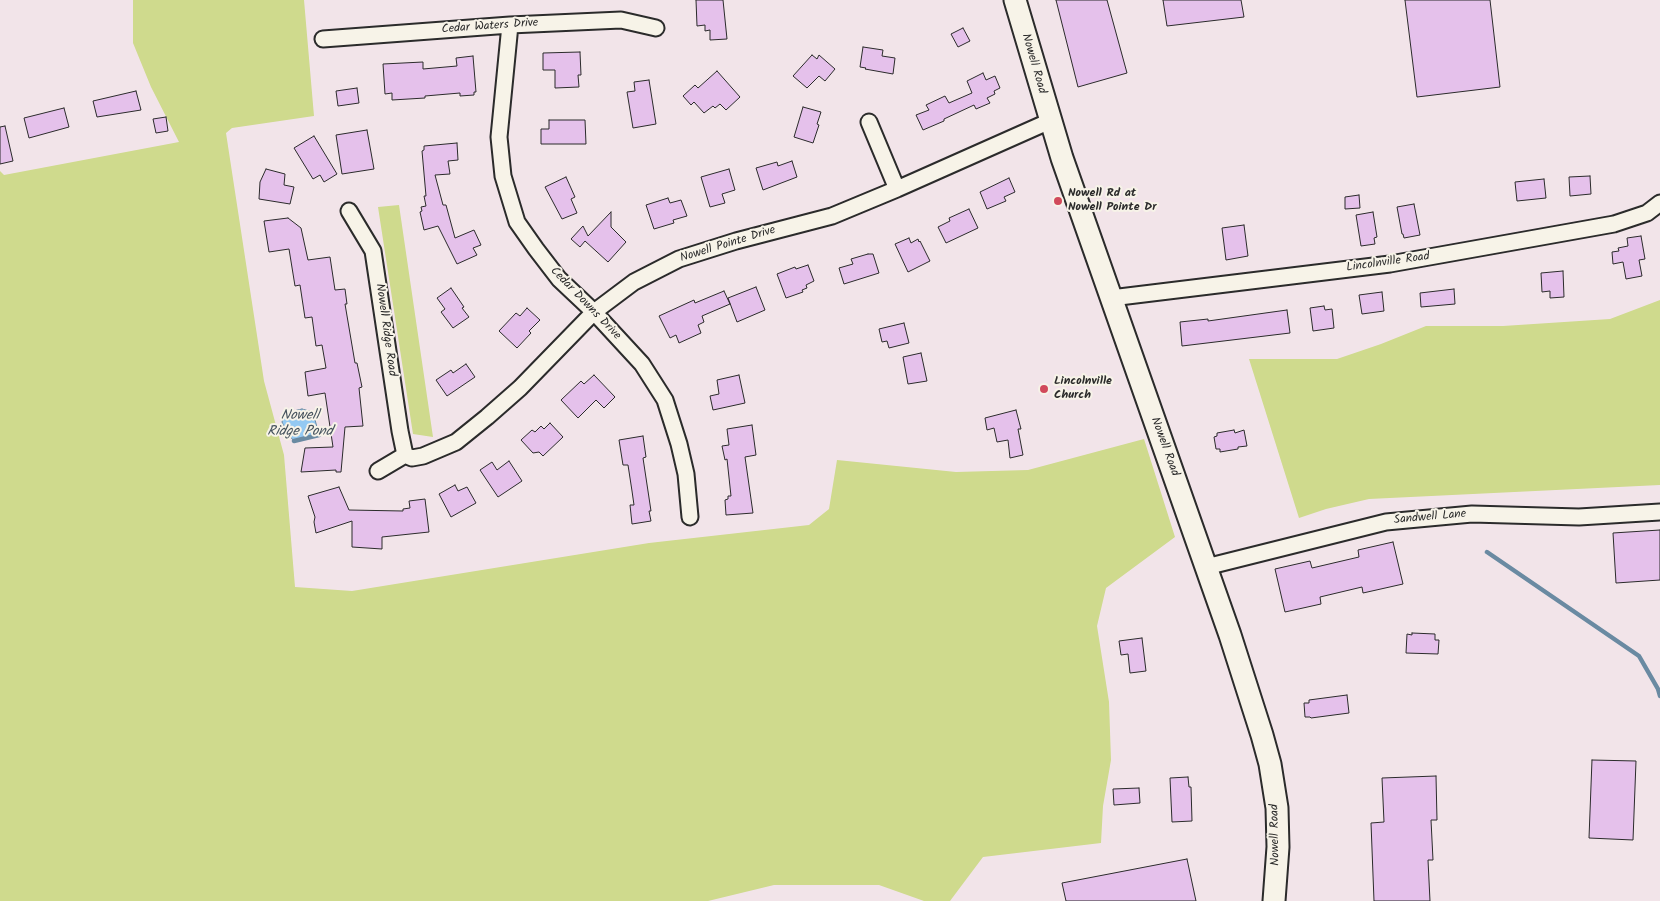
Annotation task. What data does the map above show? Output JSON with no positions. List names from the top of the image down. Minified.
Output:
{"streets":{"street":["Cedar Waters Drive","Nowell Road","Nowell Pointe Drive","Lincolnville Road","Cedar Downs Drive","Nowell Ridge Road","Sandwell Lane"]},"crossings":[["Cedar Waters Drive","Cedar Downs Drive"],["Nowell Road","Nowell Pointe Drive"],["Nowell Road","Lincolnville Road"],["Nowell Road","Sandwell Lane"],["Nowell Pointe Drive","Cedar Downs Drive"],["Nowell Pointe Drive","Nowell Ridge Road"]],"water":["Nowell Ridge Pond"],"places":["Nowell Rd at Nowell Pointe Dr","Lincolnville Church"]}
